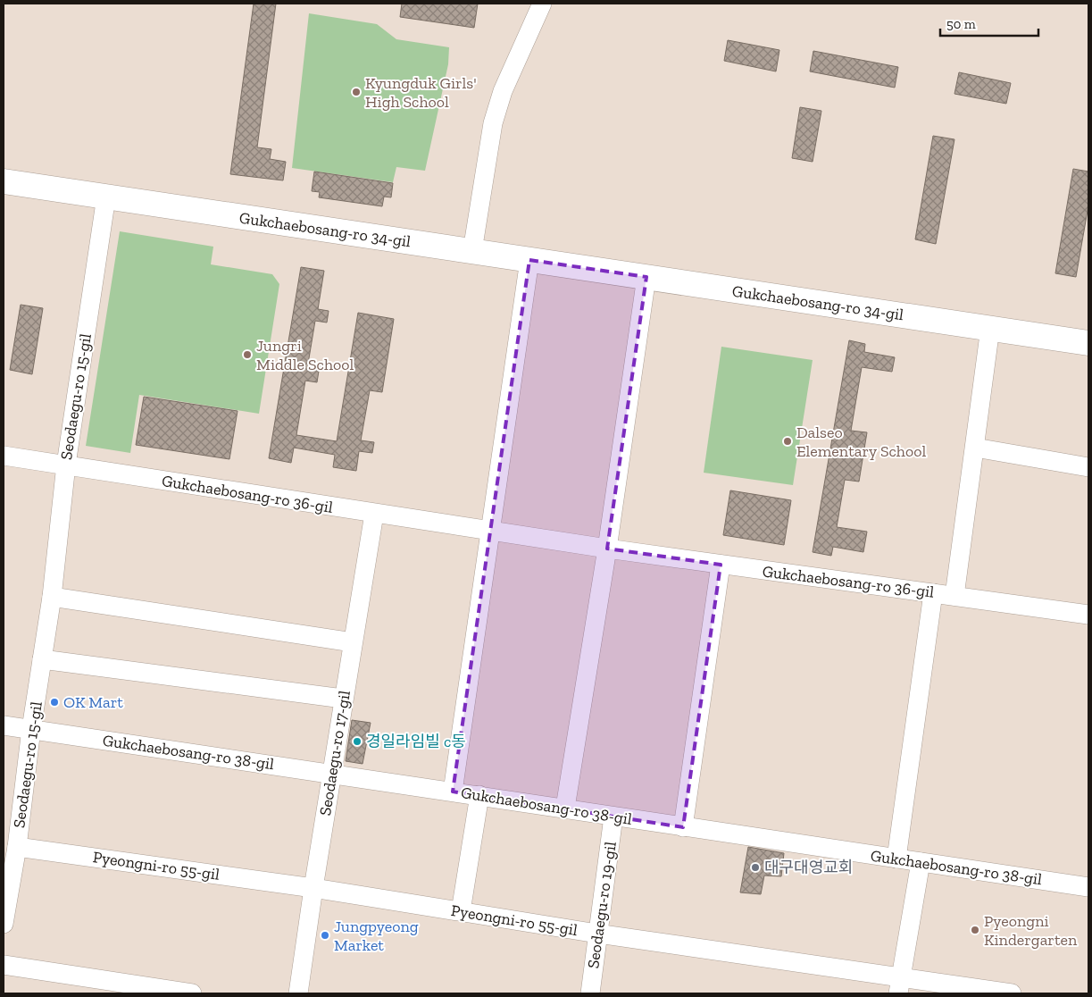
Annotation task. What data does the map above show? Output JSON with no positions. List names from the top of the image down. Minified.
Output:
{"streets":{"main road":["Gukchaebosang-ro 34-gil"],"street":["Seodaegu-ro 15-gil","Gukchaebosang-ro 36-gil","Gukchaebosang-ro 38-gil","Seodaegu-ro 17-gil","Pyeongni-ro 55-gil","Seodaegu-ro 19-gil"]},"crossings":[["Gukchaebosang-ro 34-gil","Seodaegu-ro 15-gil"],["Seodaegu-ro 15-gil","Gukchaebosang-ro 36-gil"],["Seodaegu-ro 15-gil","Gukchaebosang-ro 38-gil"],["Seodaegu-ro 15-gil","Pyeongni-ro 55-gil"],["Gukchaebosang-ro 36-gil","Seodaegu-ro 17-gil"],["Gukchaebosang-ro 38-gil","Seodaegu-ro 17-gil"],["Gukchaebosang-ro 38-gil","Seodaegu-ro 19-gil"],["Seodaegu-ro 17-gil","Pyeongni-ro 55-gil"],["Pyeongni-ro 55-gil","Seodaegu-ro 19-gil"]],"places":["Kyungduk Girls' High School","Jungri Middle School","Dalseo Elementary School","OK Mart","경일라임빌 c동","대구대영교회","Pyeongni Kindergarten","Jungpyeong Market"],"scale_bar":"50 m"}
